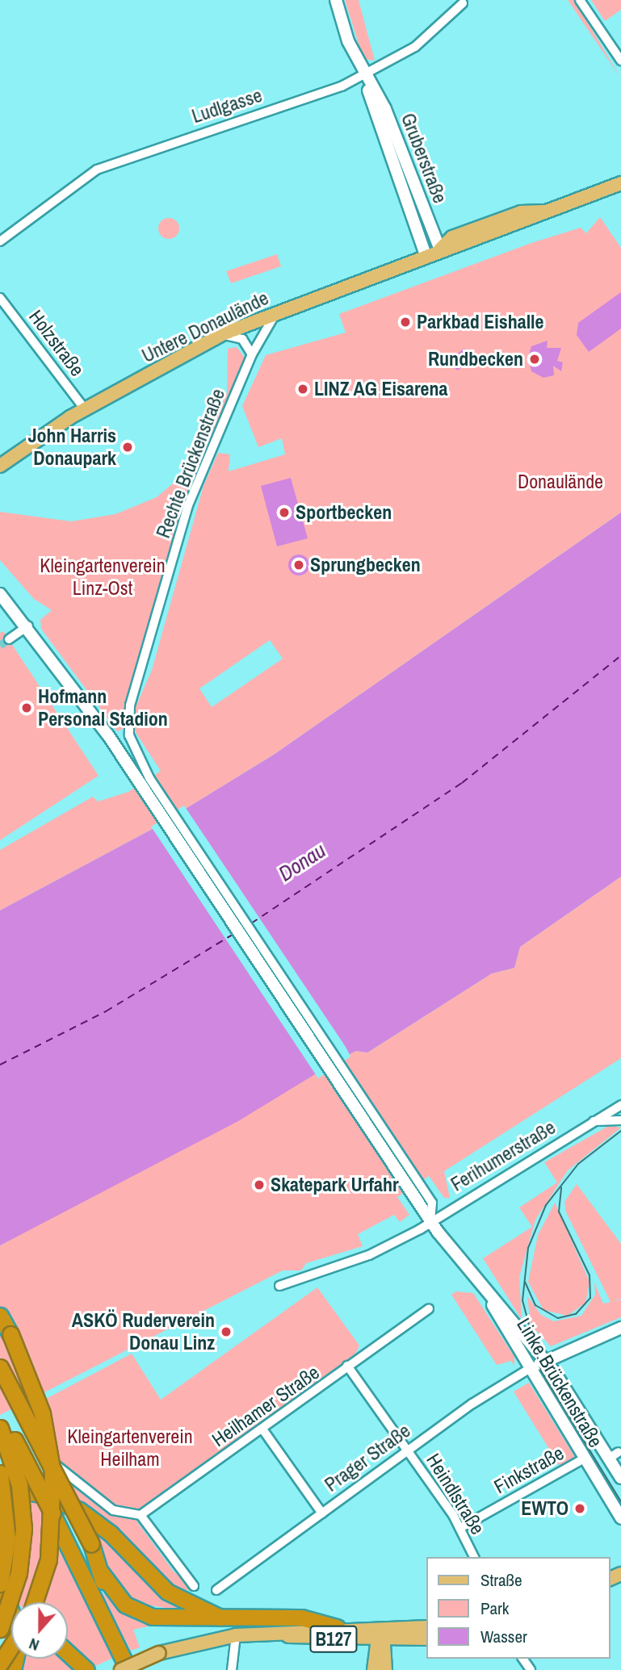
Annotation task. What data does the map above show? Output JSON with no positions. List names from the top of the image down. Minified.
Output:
{"streets":{"main road":["Gruberstraße","Untere Donaulände","Linke Brückenstraße","Prager Straße","B127"],"street":["Ludlgasse","Holzstraße","Rechte Brückenstraße","Ferihumerstraße","Heilhamer Straße","Finkstraße","Heindlstraße"]},"crossings":[["Ludlgasse","Gruberstraße"],["Gruberstraße","Untere Donaulände"],["Untere Donaulände","Holzstraße"],["Untere Donaulände","Rechte Brückenstraße"],["Rechte Brückenstraße","Linke Brückenstraße"],["Ferihumerstraße","Linke Brückenstraße"],["Linke Brückenstraße","Prager Straße"],["Linke Brückenstraße","Finkstraße"],["Heilhamer Straße","Heindlstraße"],["Prager Straße","Heindlstraße"],["Finkstraße","Heindlstraße"]],"water":["Donau"],"parks":["Donaulände","Kleingartenverein Linz-Ost","Kleingartenverein Heilham"],"places":["Parkbad Eishalle","Rundbecken","LINZ AG Eisarena","John Harris Donaupark","Sportbecken","Sprungbecken","Hofmann Personal Stadion","Skatepark Urfahr","ASKÖ Ruderverein Donau Linz","EWTO"],"legend":["Straße","Park","Wasser"],"north":"bottom"}
